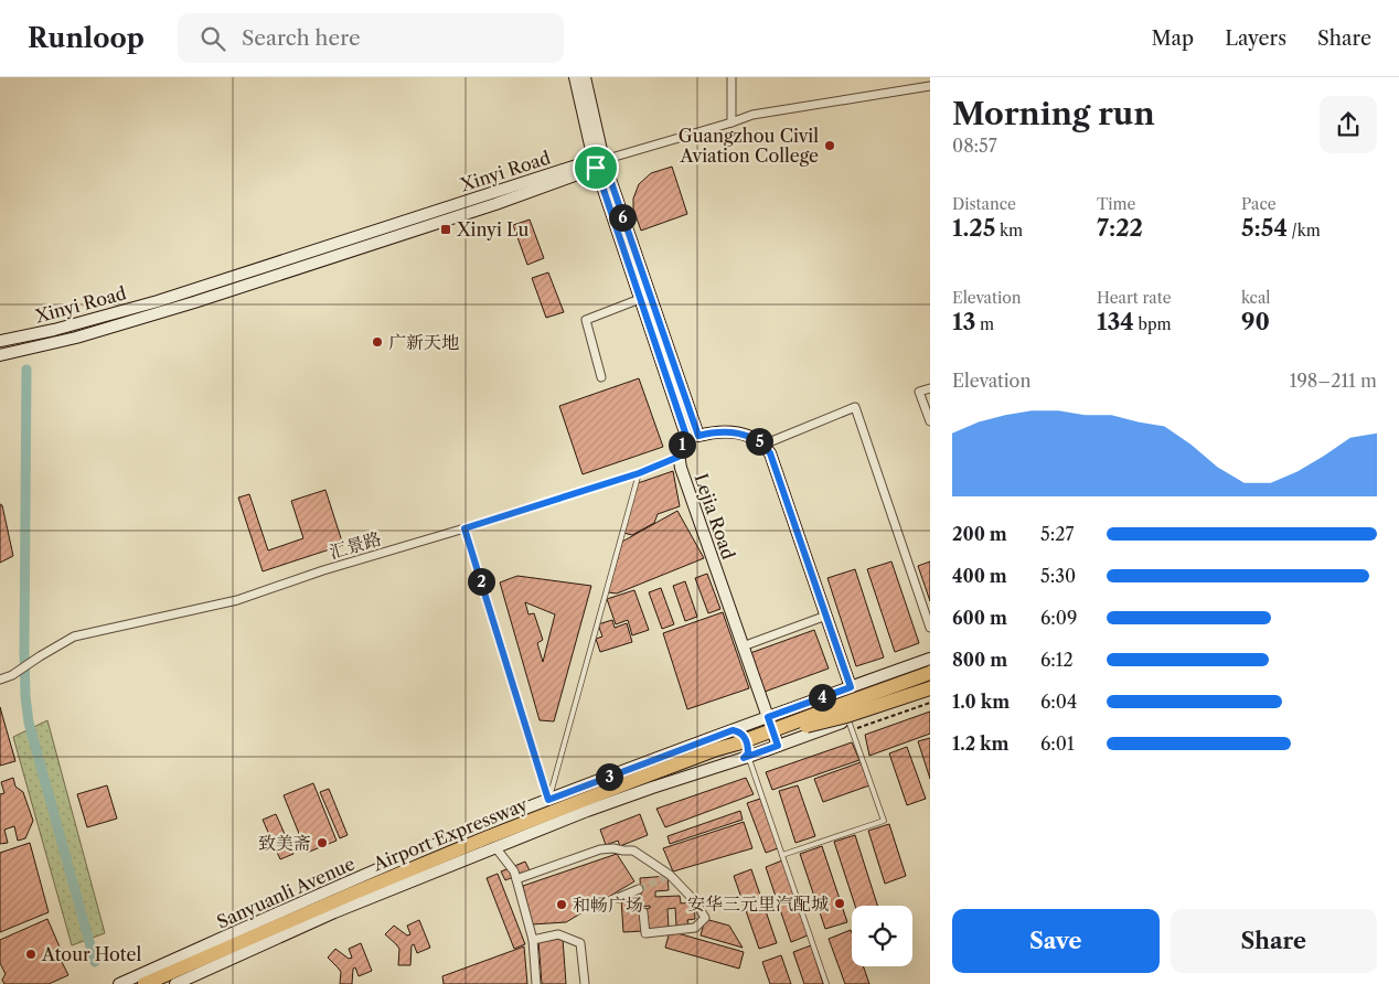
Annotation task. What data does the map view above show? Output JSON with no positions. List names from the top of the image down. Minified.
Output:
{"streets":{"highway":["Airport Expressway"],"street":["Xinyi Road","Lejia Road","汇景路","Sanyuanli Avenue"]},"crossings":[["Lejia Road","汇景路"],["Lejia Road","Sanyuanli Avenue"],["Airport Expressway","Sanyuanli Avenue"]],"places":{"other":["Guangzhou Civil Aviation College","广新天地","致美斋","安华三元里汽配城","和畅广场","Atour Hotel"],"transit":["Xinyi Lu"]},"page":{"header":"Runloop","search":"Search here","nav":["Map","Layers","Share"],"heading":["Morning run","08:57"],"stats":[["Distance","1.25 km"],["Time","7:22"],["Pace","5:54 /km"],["Elevation","13 m"],["Heart rate","134 bpm"],["kcal","90"]],"pins":["6","5","1","2","4","3"],"chart":["Elevation","198–211 m"],"list":[{"name":"200 m","note":"5:27"},{"name":"400 m","note":"5:30"},{"name":"600 m","note":"6:09"},{"name":"800 m","note":"6:12"},{"name":"1.0 km","note":"6:04"},{"name":"1.2 km","note":"6:01"}],"buttons":["Save","Share"]}}
